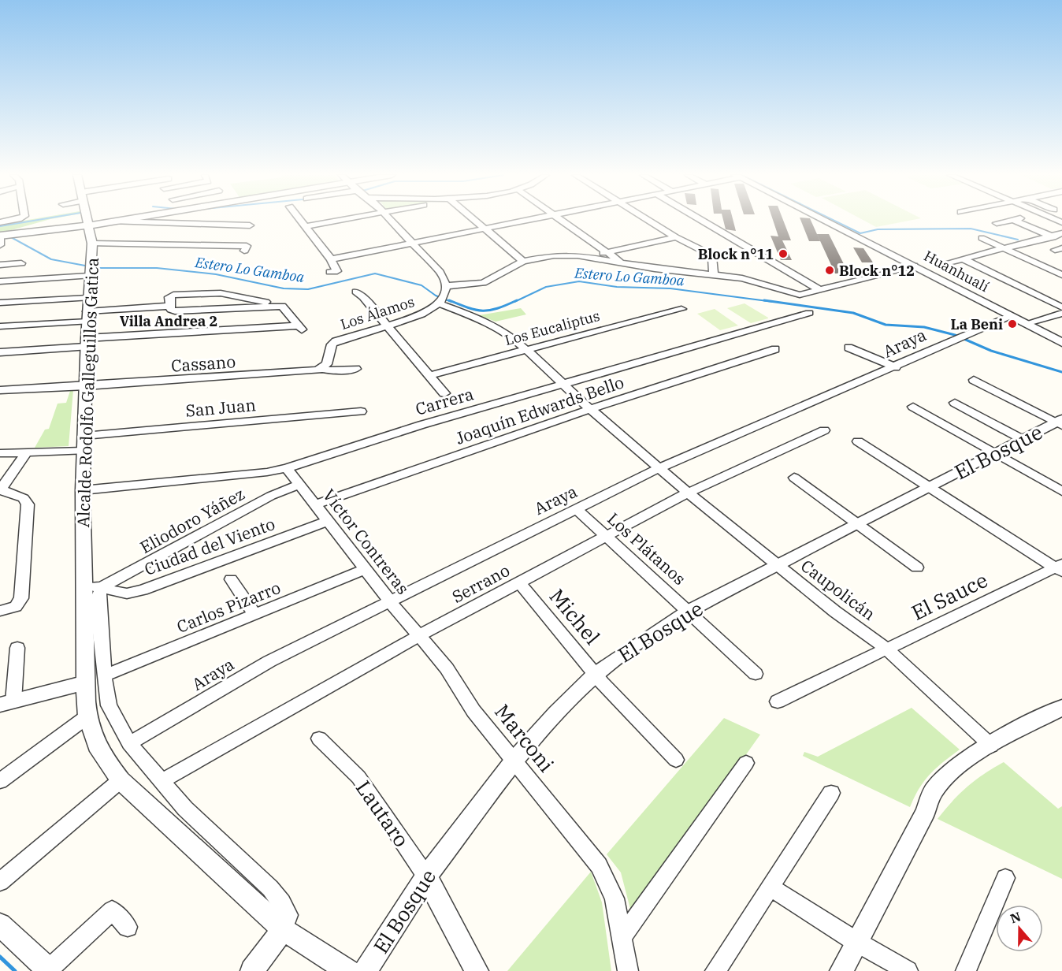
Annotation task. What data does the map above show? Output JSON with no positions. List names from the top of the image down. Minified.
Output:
{"streets":{"street":["Huanhualí","Los Álamos","Los Eucaliptus","Araya","Cassano","Alcalde Rodolfo Galleguillos Gatica","Carrera","San Juan","Joaquín Edwards Bello","El Bosque","Eliodoro Yáñez","Víctor Contreras","Ciudad del Viento","Los Plátanos","Serrano","Caupolicán","El Sauce","Carlos Pizarro","Michel","Marconi","Lautaro"]},"crossings":[["Huanhualí","Los Álamos"],["Huanhualí","Araya"],["Los Álamos","Cassano"],["Los Álamos","Caupolicán"],["Los Eucaliptus","Caupolicán"],["Araya","Víctor Contreras"],["Araya","Los Plátanos"],["Araya","Caupolicán"],["Cassano","Alcalde Rodolfo Galleguillos Gatica"],["Alcalde Rodolfo Galleguillos Gatica","Carrera"],["Alcalde Rodolfo Galleguillos Gatica","San Juan"],["Carrera","Víctor Contreras"],["Carrera","Caupolicán"],["Joaquín Edwards Bello","Víctor Contreras"],["Joaquín Edwards Bello","Caupolicán"],["El Bosque","Los Plátanos"],["El Bosque","Caupolicán"],["El Bosque","Michel"],["El Bosque","Marconi"],["El Bosque","Lautaro"],["Eliodoro Yáñez","Víctor Contreras"],["Eliodoro Yáñez","Ciudad del Viento"],["Víctor Contreras","Ciudad del Viento"],["Víctor Contreras","Serrano"],["Víctor Contreras","Carlos Pizarro"],["Víctor Contreras","Marconi"],["Los Plátanos","Serrano"],["Serrano","Caupolicán"],["Serrano","Michel"],["Serrano","Marconi"],["Caupolicán","El Sauce"]],"districts":["Villa Andrea 2"],"water":["Estero Lo Gamboa"],"places":["Block n°11","Block n°12","La Beni"],"north":"top"}
